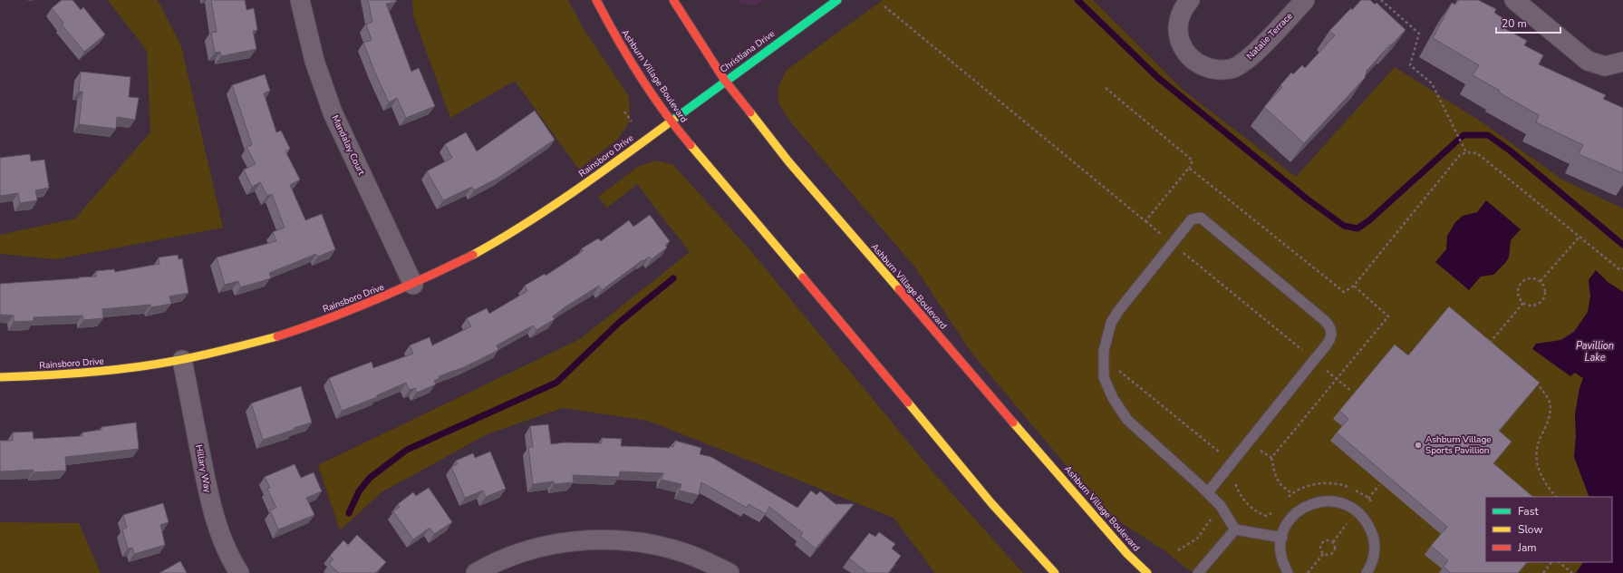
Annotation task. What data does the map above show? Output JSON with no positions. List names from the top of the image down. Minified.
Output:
{"streets":{"main road":["Christiana Drive","Ashburn Village Boulevard","Rainsboro Drive"],"street":["Natalie Terrace","Mandalay Court","Hillary Way"]},"crossings":[["Christiana Drive","Ashburn Village Boulevard"],["Christiana Drive","Rainsboro Drive"],["Ashburn Village Boulevard","Rainsboro Drive"],["Mandalay Court","Rainsboro Drive"],["Rainsboro Drive","Hillary Way"]],"water":["Pavillion Lake"],"places":["Ashburn Village Sports Pavillion"],"legend":["Fast","Slow","Jam"],"scale_bar":"20 m"}
